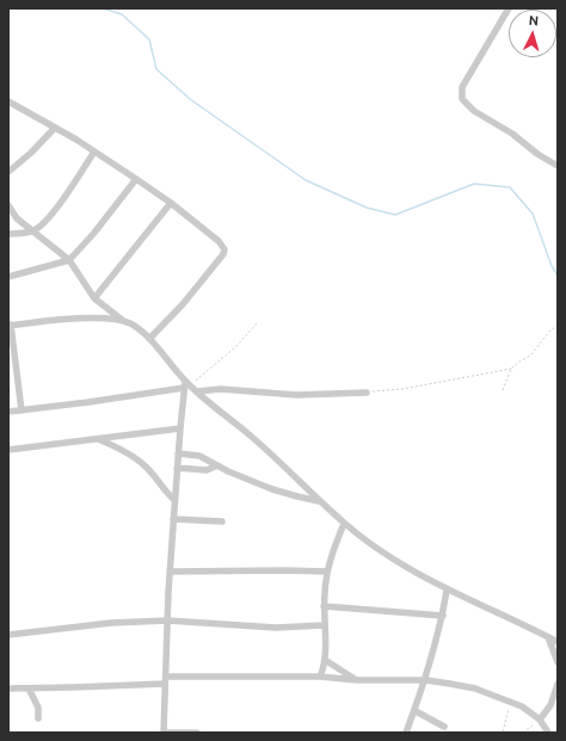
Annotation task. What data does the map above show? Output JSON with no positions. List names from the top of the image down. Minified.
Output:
{"north":"top"}
